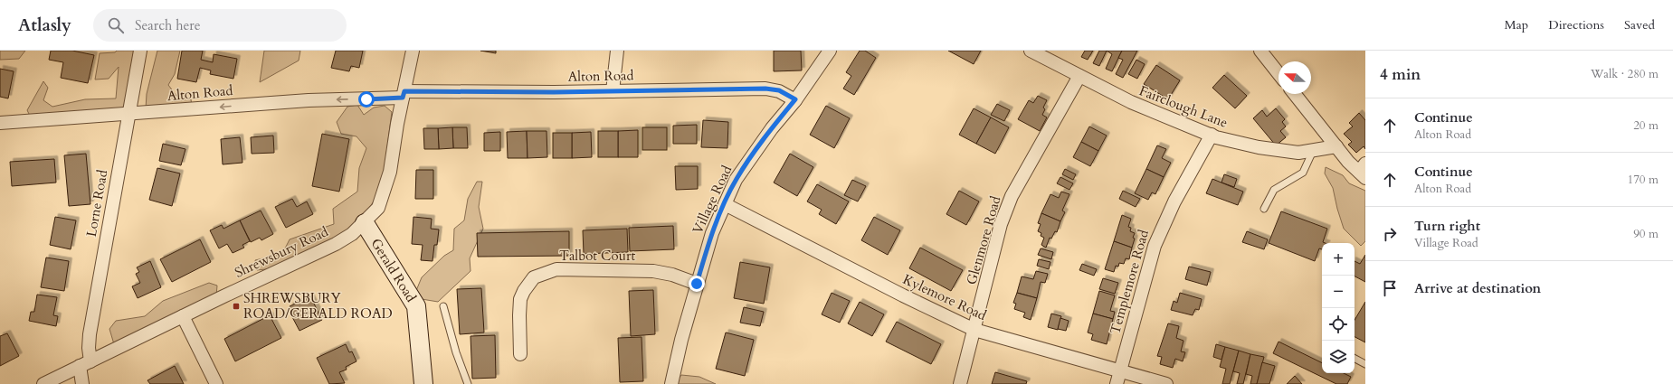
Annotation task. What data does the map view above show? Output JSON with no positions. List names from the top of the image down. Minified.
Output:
{"streets":{"street":["Alton Road","Fairclough Lane","Village Road","Lorne Road","Glenmore Road","Shrewsbury Road","Talbot Court","Gerald Road","Templemore Road","Kylemore Road"]},"crossings":[["Alton Road","Village Road"],["Alton Road","Lorne Road"],["Alton Road","Shrewsbury Road"],["Fairclough Lane","Glenmore Road"],["Fairclough Lane","Templemore Road"],["Village Road","Talbot Court"],["Village Road","Kylemore Road"],["Lorne Road","Shrewsbury Road"],["Glenmore Road","Kylemore Road"],["Shrewsbury Road","Gerald Road"],["Templemore Road","Kylemore Road"]],"places":{"transit":["SHREWSBURY ROAD/GERALD ROAD"]},"north":"left","page":{"header":"Atlasly","search":"Search here","nav":["Map","Directions","Saved"],"heading":["4 min","Walk · 280 m"],"list":[["Continue","Alton Road","20 m"],["Continue","Alton Road","170 m"],["Turn right","Village Road","90 m"],"Arrive at destination"],"map_buttons":["+","−"]}}
